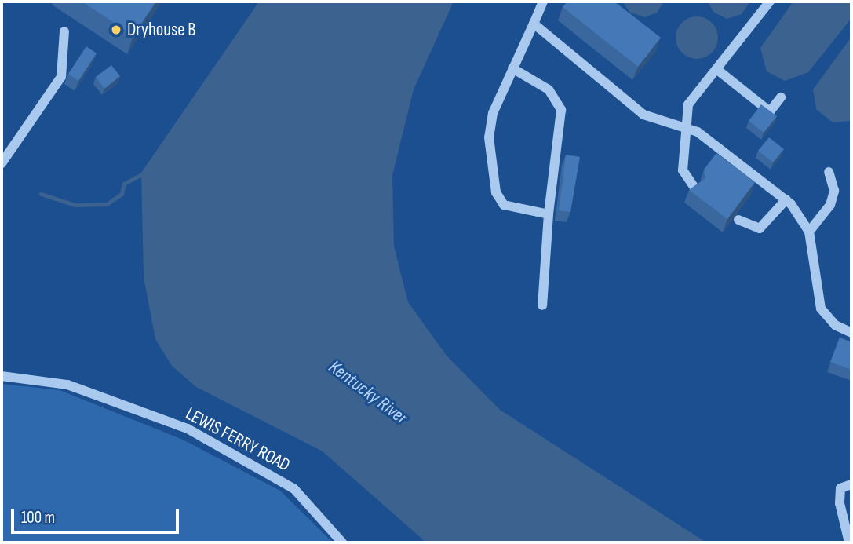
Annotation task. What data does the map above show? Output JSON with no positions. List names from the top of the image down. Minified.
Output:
{"streets":{"street":["LEWIS FERRY ROAD"]},"water":["Kentucky River"],"places":["Dryhouse B"],"scale_bar":"100 m"}
